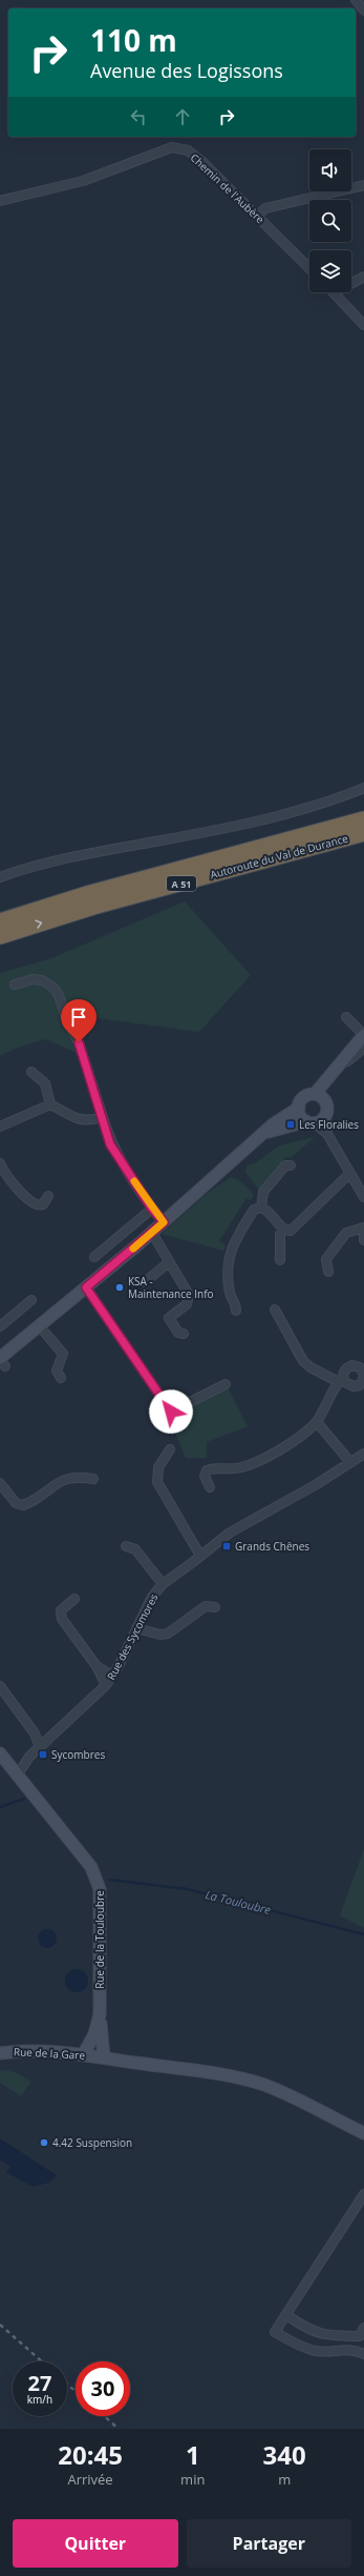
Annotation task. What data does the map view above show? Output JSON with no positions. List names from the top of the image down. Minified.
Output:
{"streets":{"highway":["Autoroute du Val de Durance","A 51"],"main road":["Rue de la Touloubre","Rue de la Gare"],"street":["Chemin de l'Aubère","Rue des Sycomores"]},"crossings":[["Rue de la Touloubre","Rue de la Gare"]],"water":["La Touloubre"],"places":{"transit":["Les Floralies","Grands Chênes","Sycombres"],"other":["KSA - Maintenance Info","4.42 Suspension"]},"page":{"turn":["110 m","Avenue des Logissons"],"speed":"27 km/h","limit":"30","eta":["20:45","Arrivée","1","min","340","m"],"buttons":["Quitter","Partager"]}}
